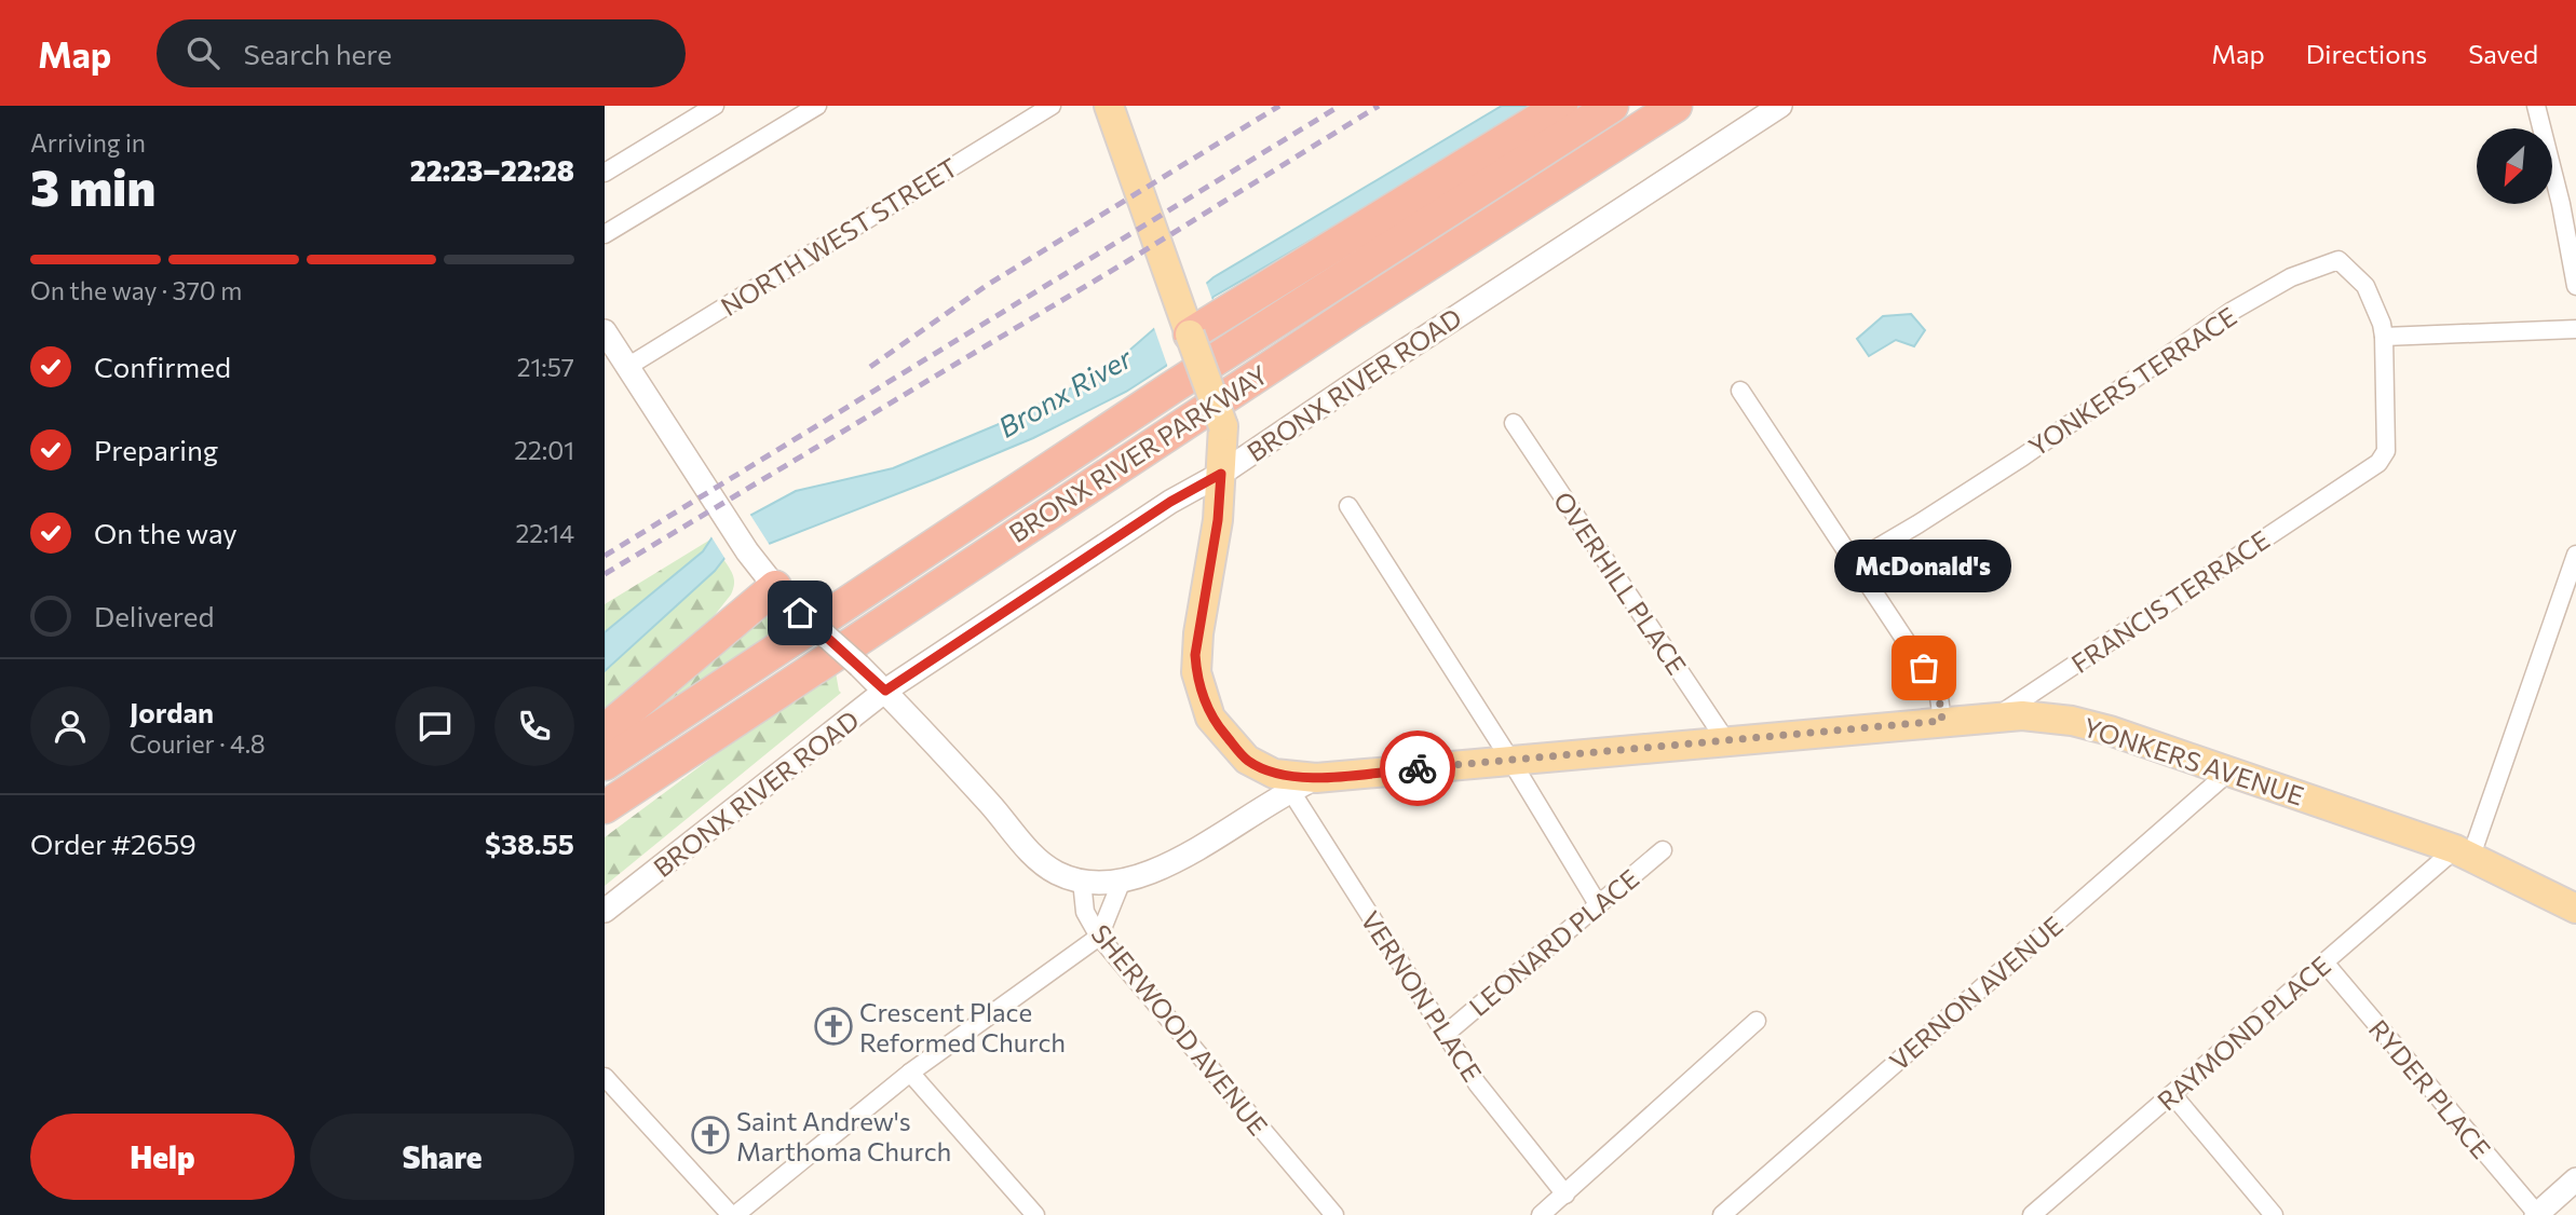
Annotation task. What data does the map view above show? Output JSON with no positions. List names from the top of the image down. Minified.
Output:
{"streets":{"highway":["BRONX RIVER PARKWAY"],"main road":["YONKERS AVENUE"],"street":["NORTH WEST STREET","YONKERS TERRACE","BRONX RIVER ROAD","OVERHILL PLACE","FRANCIS TERRACE","LEONARD PLACE","VERNON AVENUE","VERNON PLACE","SHERWOOD AVENUE","RAYMOND PLACE","RYDER PLACE"]},"crossings":[["YONKERS TERRACE","FRANCIS TERRACE"],["BRONX RIVER ROAD","YONKERS AVENUE"],["OVERHILL PLACE","YONKERS AVENUE"],["FRANCIS TERRACE","YONKERS AVENUE"],["YONKERS AVENUE","VERNON AVENUE"],["YONKERS AVENUE","VERNON PLACE"],["YONKERS AVENUE","RAYMOND PLACE"],["LEONARD PLACE","VERNON PLACE"],["RAYMOND PLACE","RYDER PLACE"]],"water":["Bronx River"],"places":{"other":["McDonald's"],"church":["Crescent Place Reformed Church","Saint Andrew's Marthoma Church"]},"north":"bottom left","page":{"header":"Map","search":"Search here","nav":["Map","Directions","Saved"],"heading":["3 min","Arriving in","22:23–22:28"],"panel":["Jordan","Courier · 4.8","Order #2659","$38.55"],"bar":"On the way · 370 m","list":[["Confirmed","21:57"],["Preparing","22:01"],["On the way","22:14"],"Delivered"],"bubble":"McDonald's","buttons":["Help","Share"]}}
